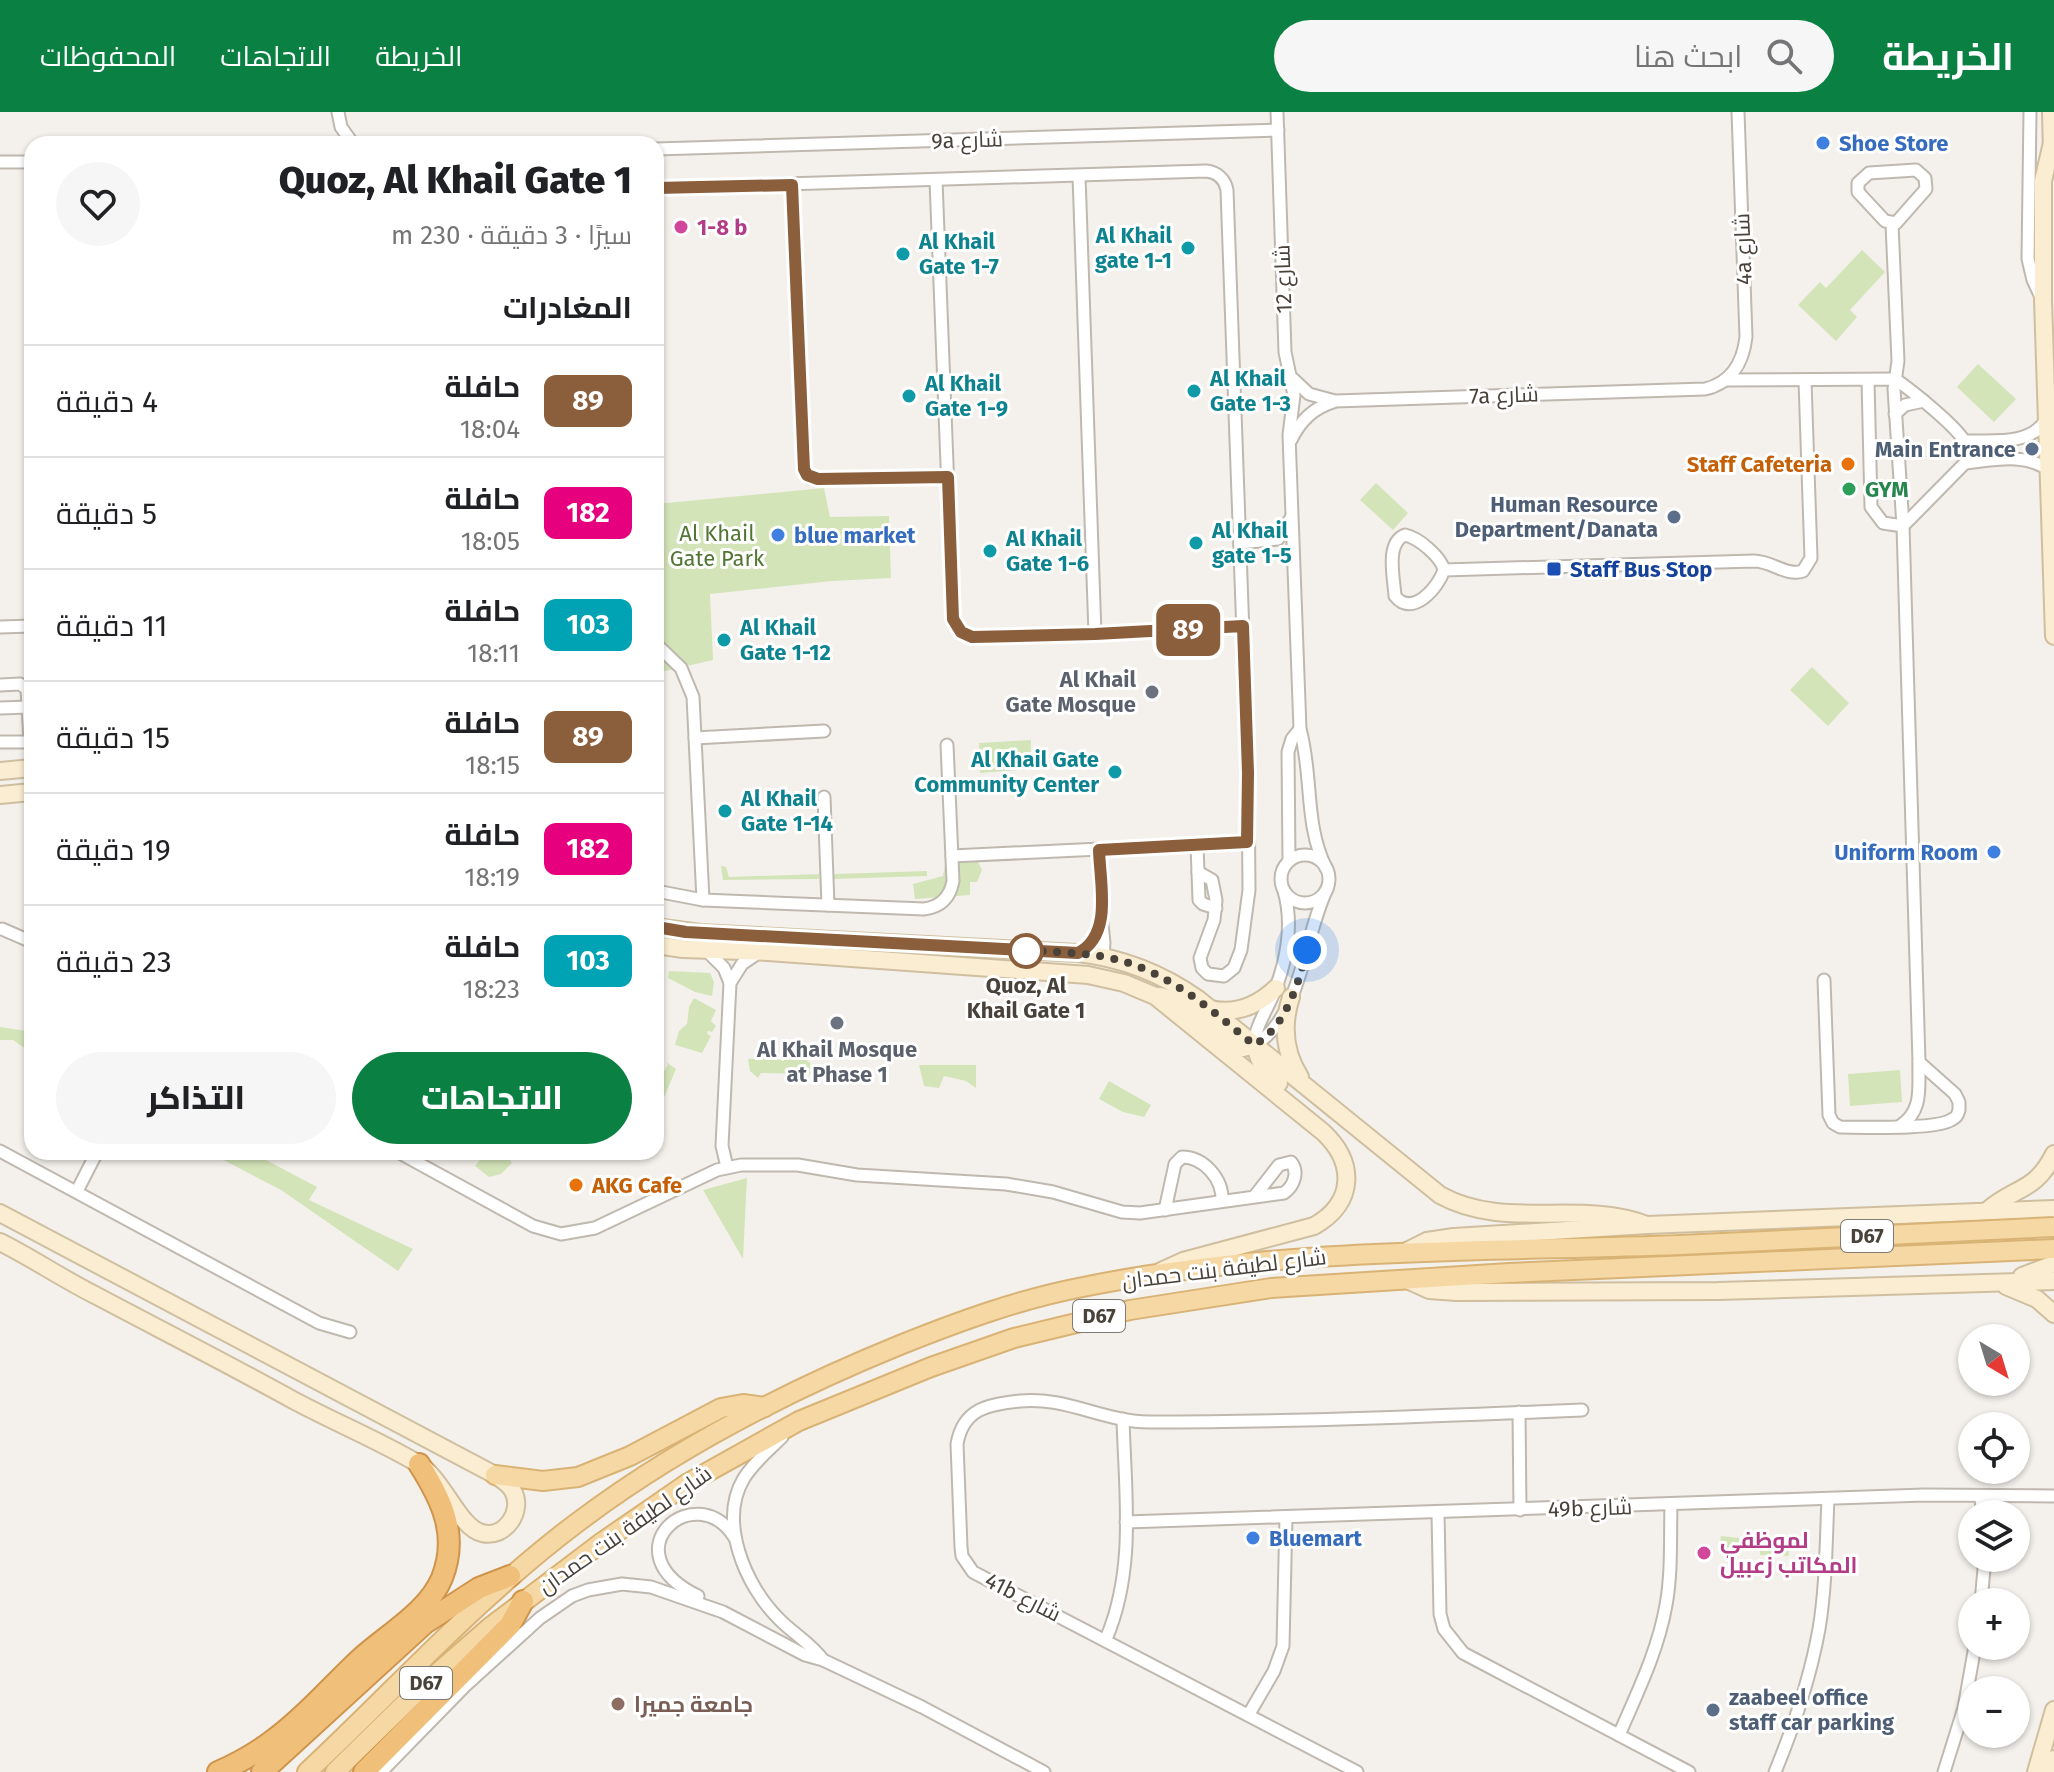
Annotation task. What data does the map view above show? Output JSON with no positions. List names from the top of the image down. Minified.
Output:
{"streets":{"main road":["D67","شارع لطيفة بنت حمدان"],"street":["9a شارع","4a شارع","شارع 12","7a شارع","49b شارع","41b شارع"]},"crossings":[["9a شارع","شارع 12"],["4a شارع","7a شارع"],["شارع 12","7a شارع"]],"parks":["Al Khail Gate Park"],"places":{"other":["Shoe Store","1-8 b","Al Khail gate 1-1","Al Khail Gate 1-7","Al Khail Gate 1-3","Al Khail Gate 1-9","Main Entrance","Staff Cafeteria","GYM","Human Resource Department/Danata","blue market","Al Khail gate 1-5","Al Khail Gate 1-6","Al Khail Gate 1-12","Al Khail Gate Mosque","Al Khail Gate Community Center","Al Khail Gate 1-14","Uniform Room","Quoz, Al Khail Gate 1","Al Khail Mosque at Phase 1","AKG Cafe","Bluemart","لموظفي المكاتب زعبيل","جامعة جميرا","zaabeel office staff car parking"],"transit":["Staff Bus Stop"]},"lines":["bus line 89"],"north":"bottom right","page":{"header":"الخريطة","search":"ابحث هنا","nav":["الخريطة","الاتجاهات","المحفوظات"],"on_map":"89","heading":[["Quoz, Al Khail Gate 1","سيرًا · 3 دقيقة · 230 m"],"المغادرات"],"list":[{"mark":"89","name":"حافلة","note":"18:04","value":"4 دقيقة"},{"mark":"182","name":"حافلة","note":"18:05","value":"5 دقيقة"},{"mark":"103","name":"حافلة","note":"18:11","value":"11 دقيقة"},{"mark":"89","name":"حافلة","note":"18:15","value":"15 دقيقة"},{"mark":"182","name":"حافلة","note":"18:19","value":"19 دقيقة"},{"mark":"103","name":"حافلة","note":"18:23","value":"23 دقيقة"}],"buttons":["الاتجاهات","التذاكر"],"map_buttons":["+","−"]}}
